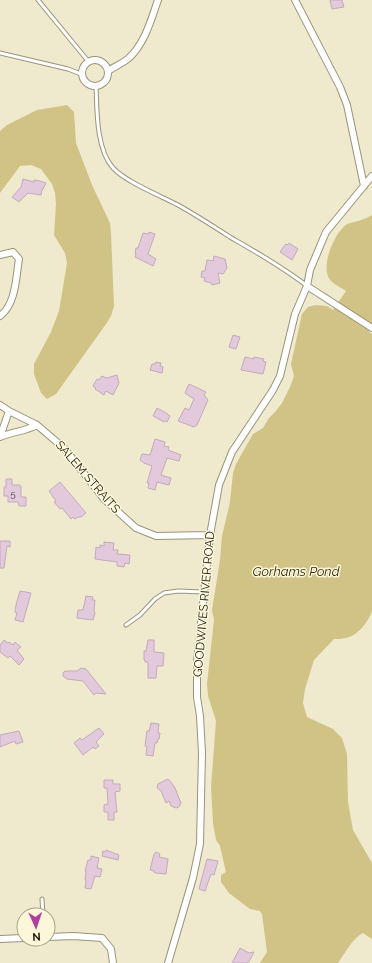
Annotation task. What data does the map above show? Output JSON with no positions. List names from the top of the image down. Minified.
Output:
{"streets":{"street":["SALEM STRAITS","GOODWIVES RIVER ROAD"]},"crossings":[["SALEM STRAITS","GOODWIVES RIVER ROAD"]],"water":["Gorhams Pond"],"house_numbers":["5"],"north":"bottom"}
